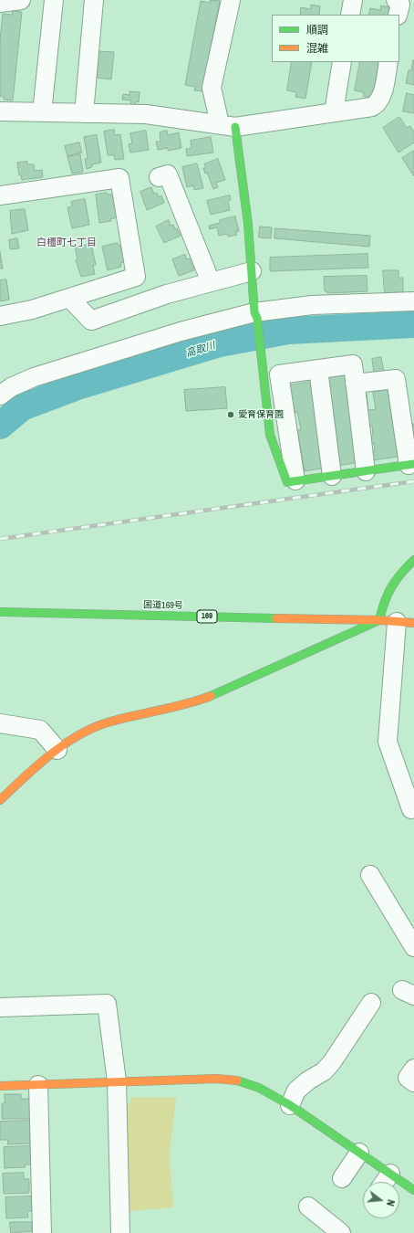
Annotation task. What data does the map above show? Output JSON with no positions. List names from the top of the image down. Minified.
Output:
{"streets":{"main road":["国道169号","169"]},"districts":["白橿町七丁目"],"water":["高取川"],"places":["愛育保育園"],"legend":["順調","混雑"],"north":"right"}
